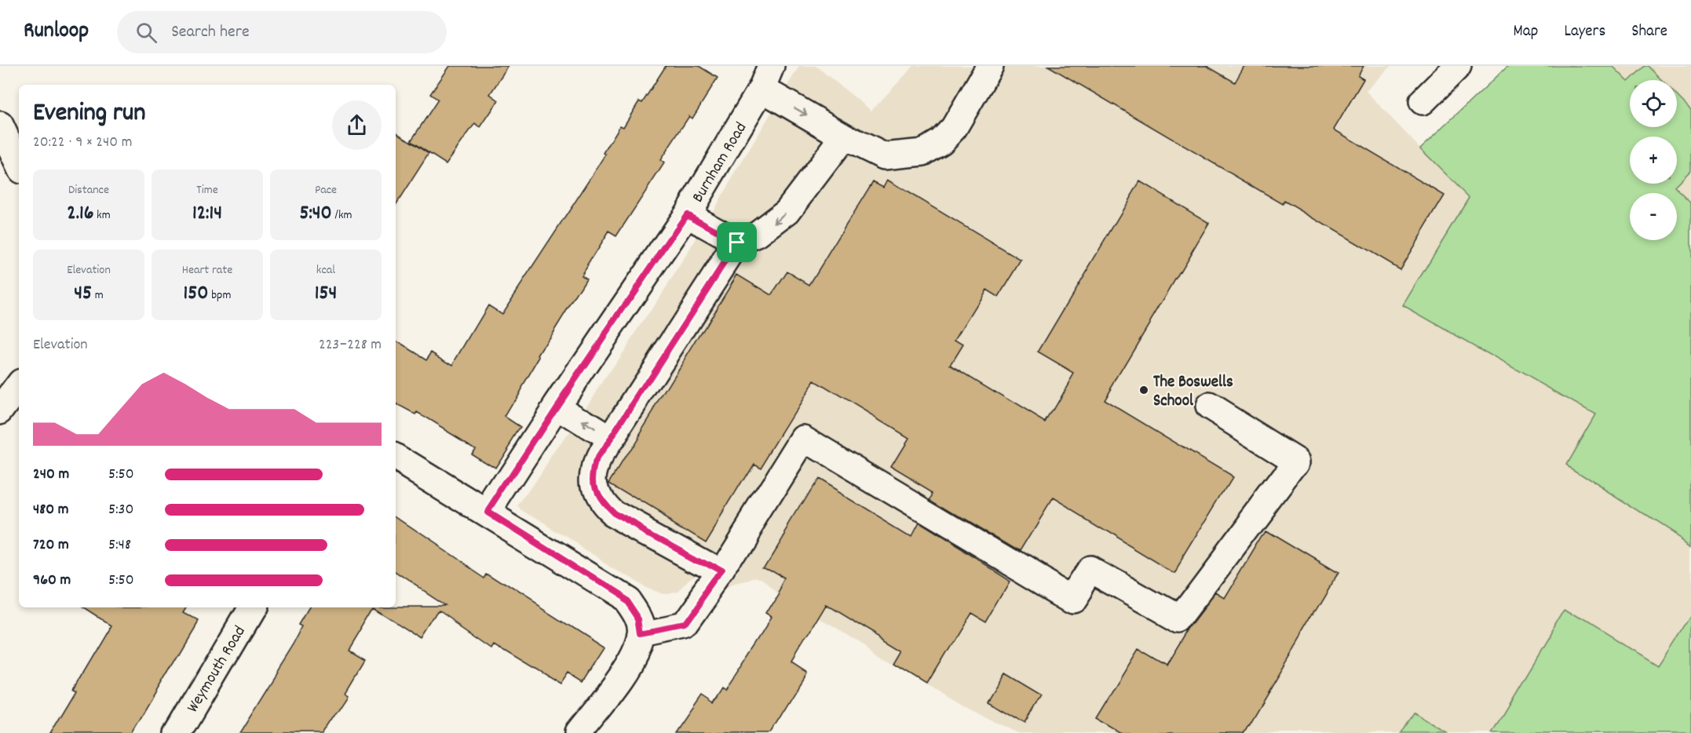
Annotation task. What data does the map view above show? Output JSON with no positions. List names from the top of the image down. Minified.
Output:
{"streets":{"street":["Burnham Road","Weymouth Road"]},"places":["The Boswells School"],"page":{"header":"Runloop","search":"Search here","nav":["Map","Layers","Share"],"map_buttons":["+","−"],"heading":["Evening run","20:22 · 9 × 240 m"],"stats":[["Distance","2.16 km"],["Time","12:14"],["Pace","5:40 /km"],["Elevation","45 m"],["Heart rate","150 bpm"],["kcal","154"]],"chart":["Elevation","223–228 m"],"list":[{"name":"240 m","note":"5:50"},{"name":"480 m","note":"5:30"},{"name":"720 m","note":"5:48"},{"name":"960 m","note":"5:50"}]}}
